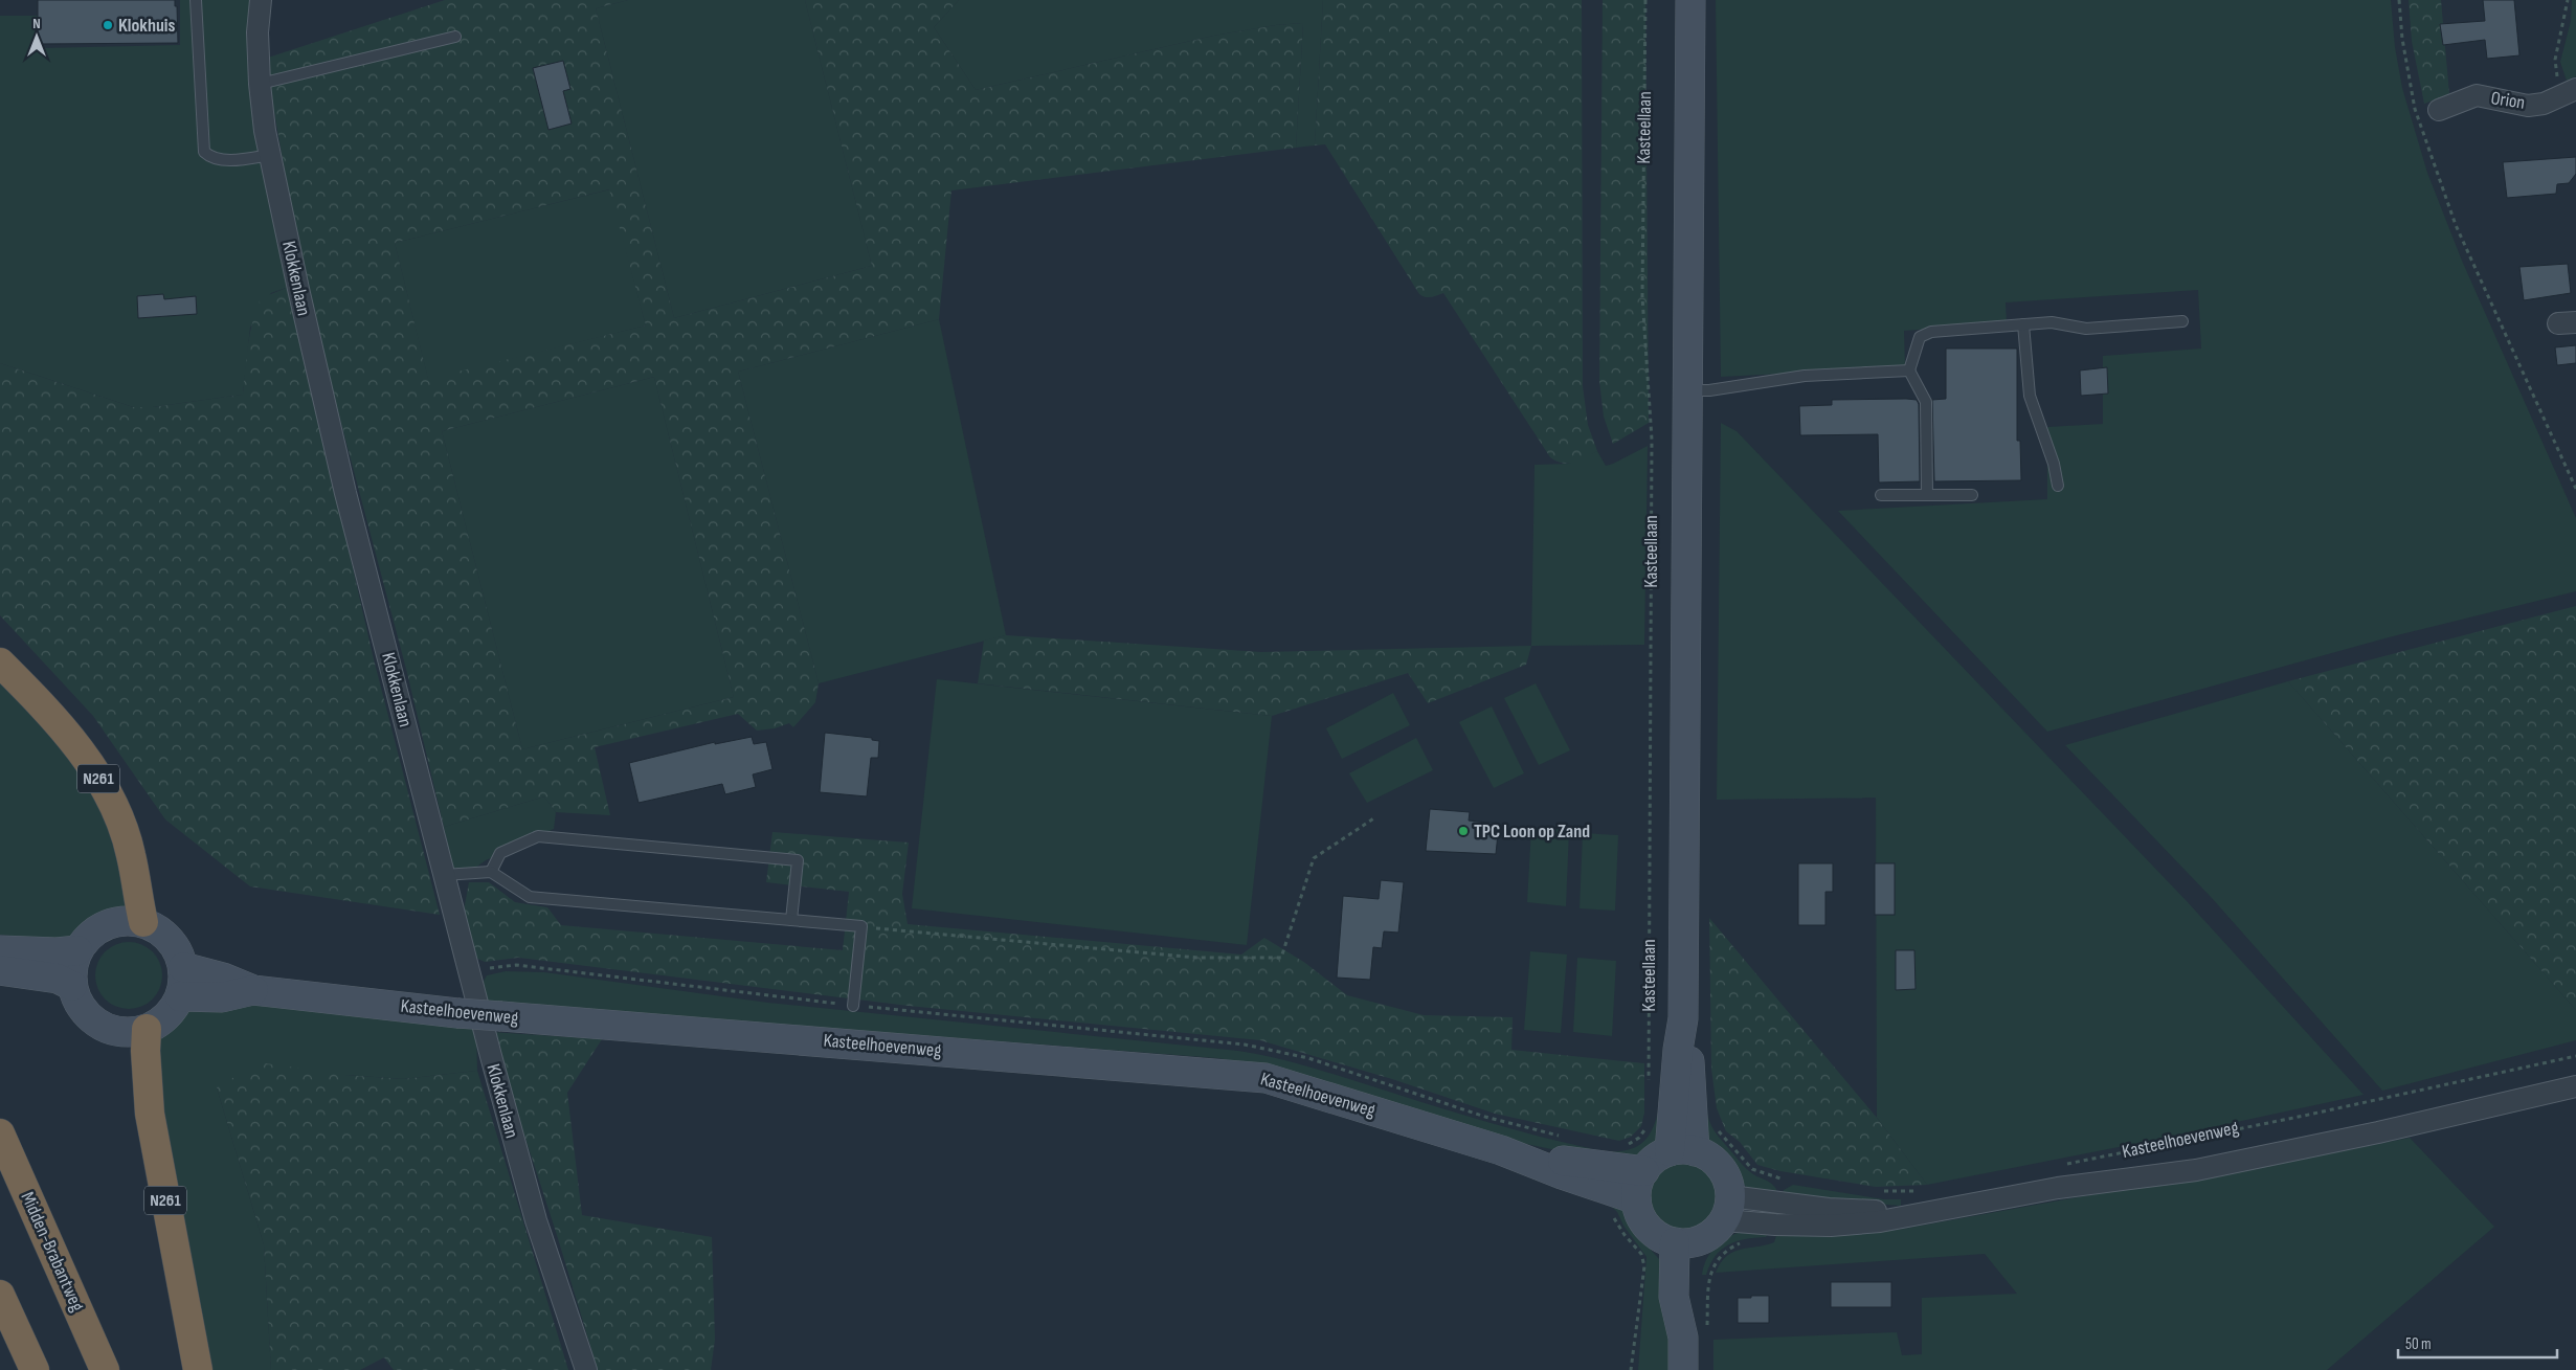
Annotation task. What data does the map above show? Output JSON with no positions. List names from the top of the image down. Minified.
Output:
{"streets":{"highway":["N261","Midden-Brabantweg"],"street":["Orion","Kasteellaan","Klokkenlaan","Kasteelhoevenweg"]},"crossings":[["Kasteellaan","Kasteelhoevenweg"],["N261","Kasteelhoevenweg"]],"places":["Klokhuis","TPC Loon op Zand"],"scale_bar":"50 m","north":"top"}
